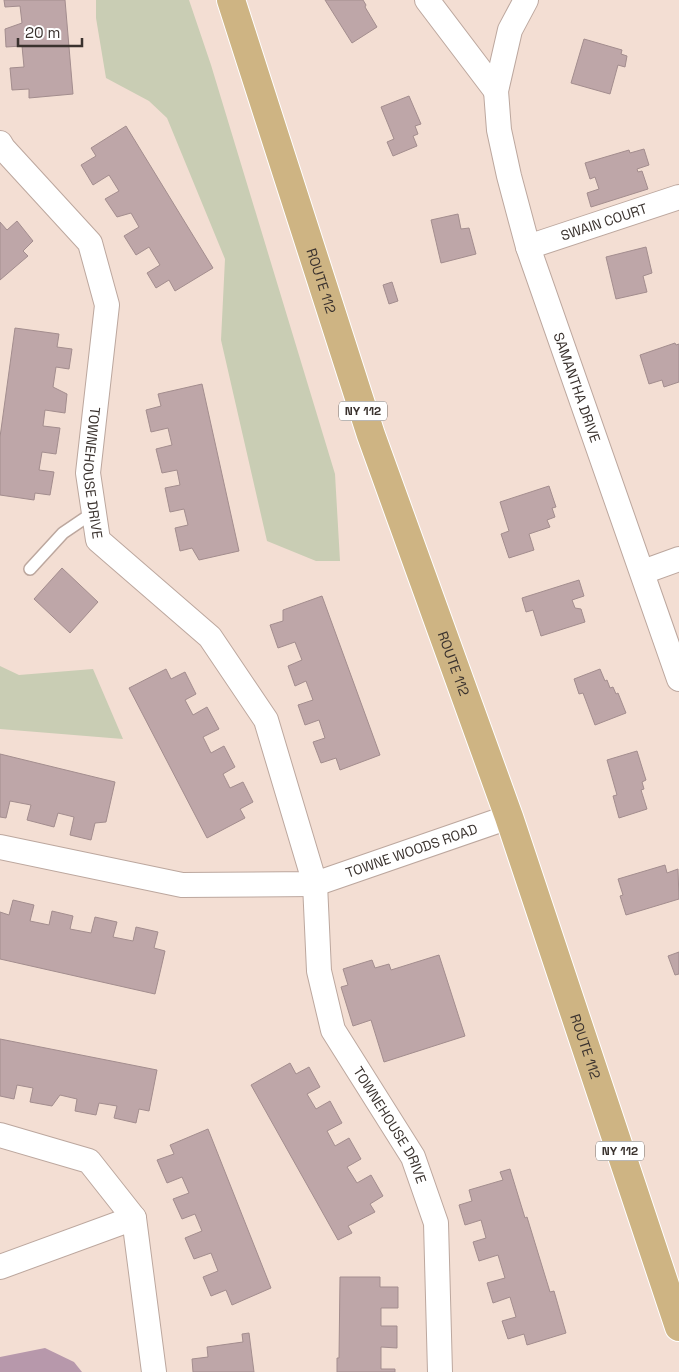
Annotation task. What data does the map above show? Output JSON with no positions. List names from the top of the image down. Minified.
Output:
{"streets":{"main road":["ROUTE 112","NY 112"],"street":["SWAIN COURT","SAMANTHA DRIVE","TOWNEHOUSE DRIVE","TOWNE WOODS ROAD"]},"crossings":[["SWAIN COURT","SAMANTHA DRIVE"],["ROUTE 112","TOWNE WOODS ROAD"],["TOWNEHOUSE DRIVE","TOWNE WOODS ROAD"]],"scale_bar":"20 m"}
